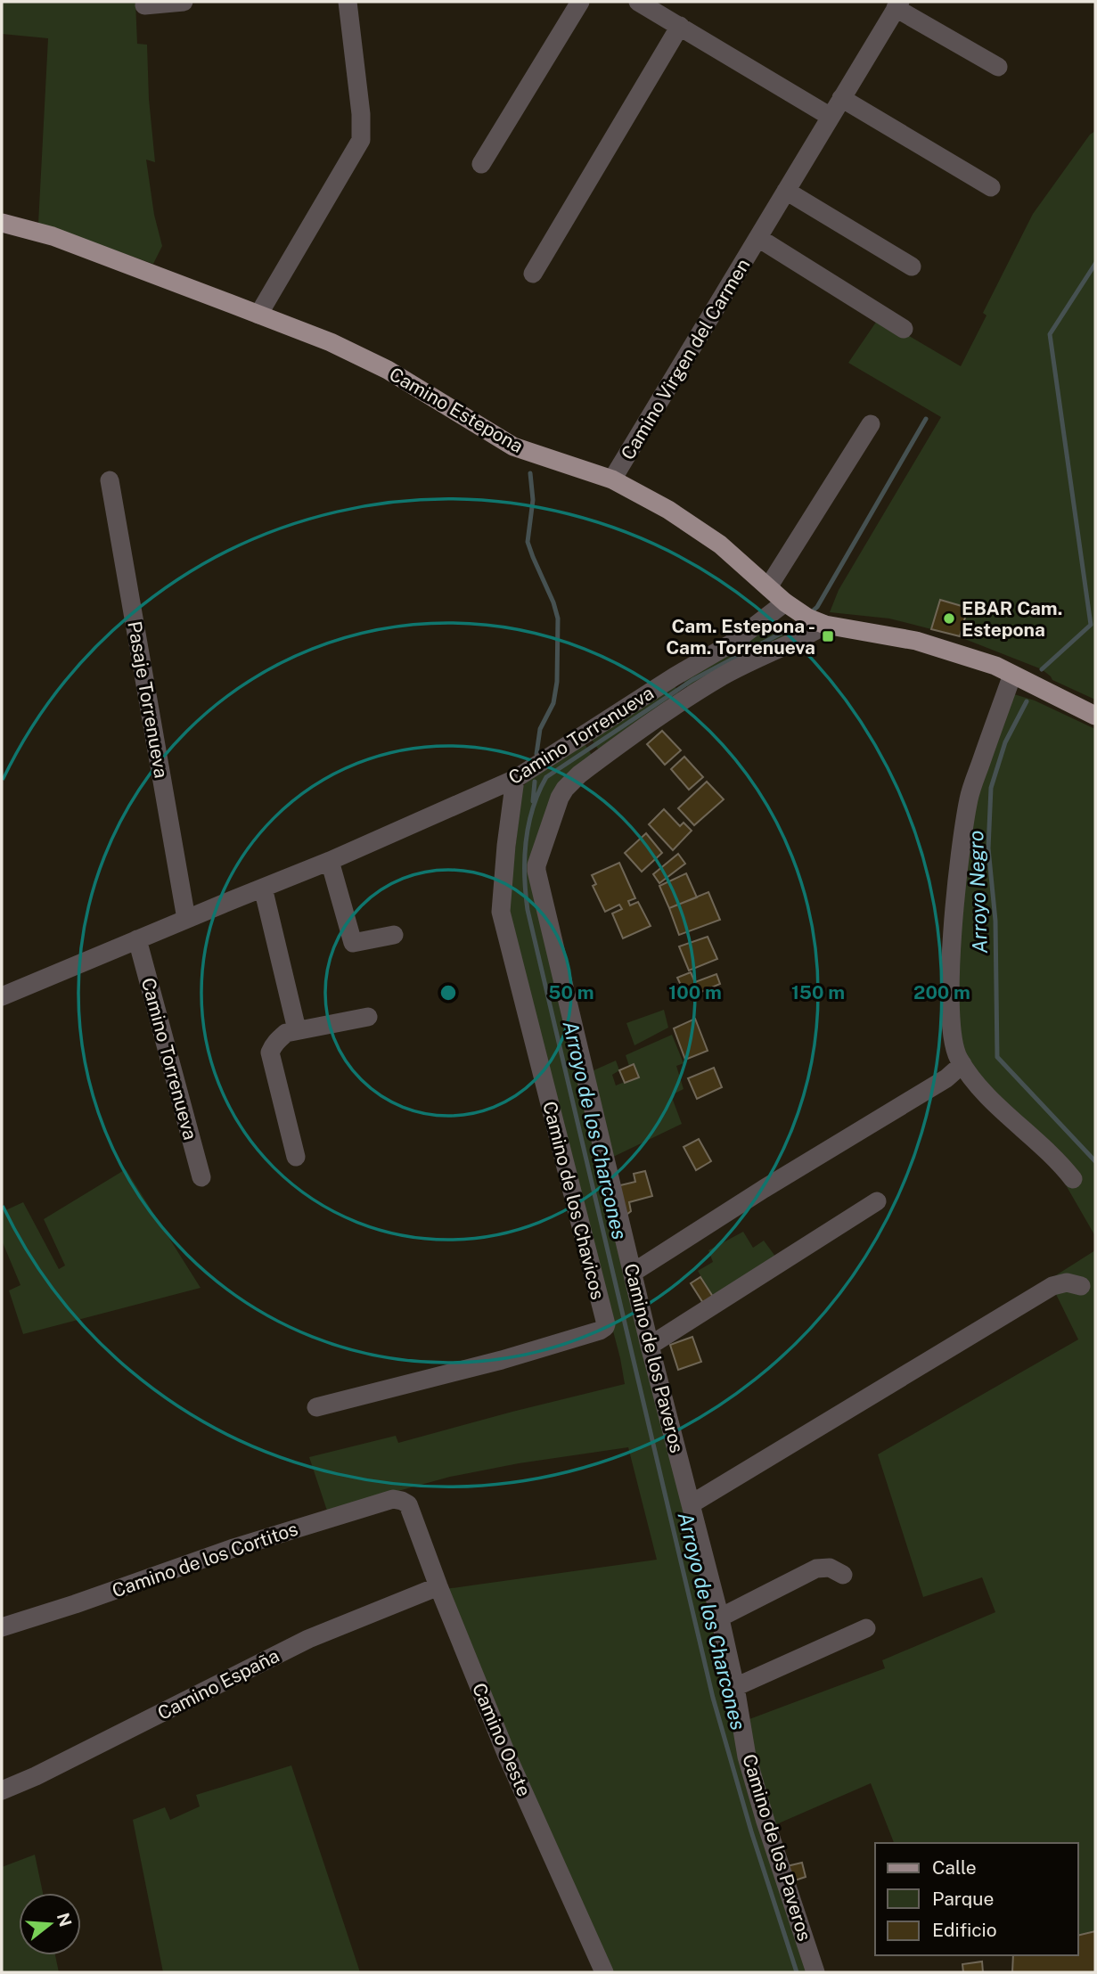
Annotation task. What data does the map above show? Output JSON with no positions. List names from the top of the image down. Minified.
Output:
{"streets":{"main road":["Camino Estepona"],"street":["Camino Virgen del Carmen","Pasaje Torrenueva","Camino Torrenueva","Camino de los Chavicos","Camino de los Paveros","Camino de los Cortitos","Camino España","Camino Oeste"]},"crossings":[["Camino Virgen del Carmen","Camino Estepona"],["Camino Estepona","Camino Torrenueva"],["Camino Estepona","Camino de los Paveros"],["Pasaje Torrenueva","Camino Torrenueva"],["Camino Torrenueva","Camino de los Chavicos"],["Camino Torrenueva","Camino de los Paveros"],["Camino de los Cortitos","Camino Oeste"],["Camino España","Camino Oeste"]],"water":["Arroyo Negro","Arroyo de los Charcones"],"places":{"other":["EBAR Cam. Estepona"],"transit":["Cam. Estepona - Cam. Torrenueva"]},"legend":["Calle","Parque","Edificio"],"north":"right","rings":["50 m","100 m","150 m","200 m"]}
